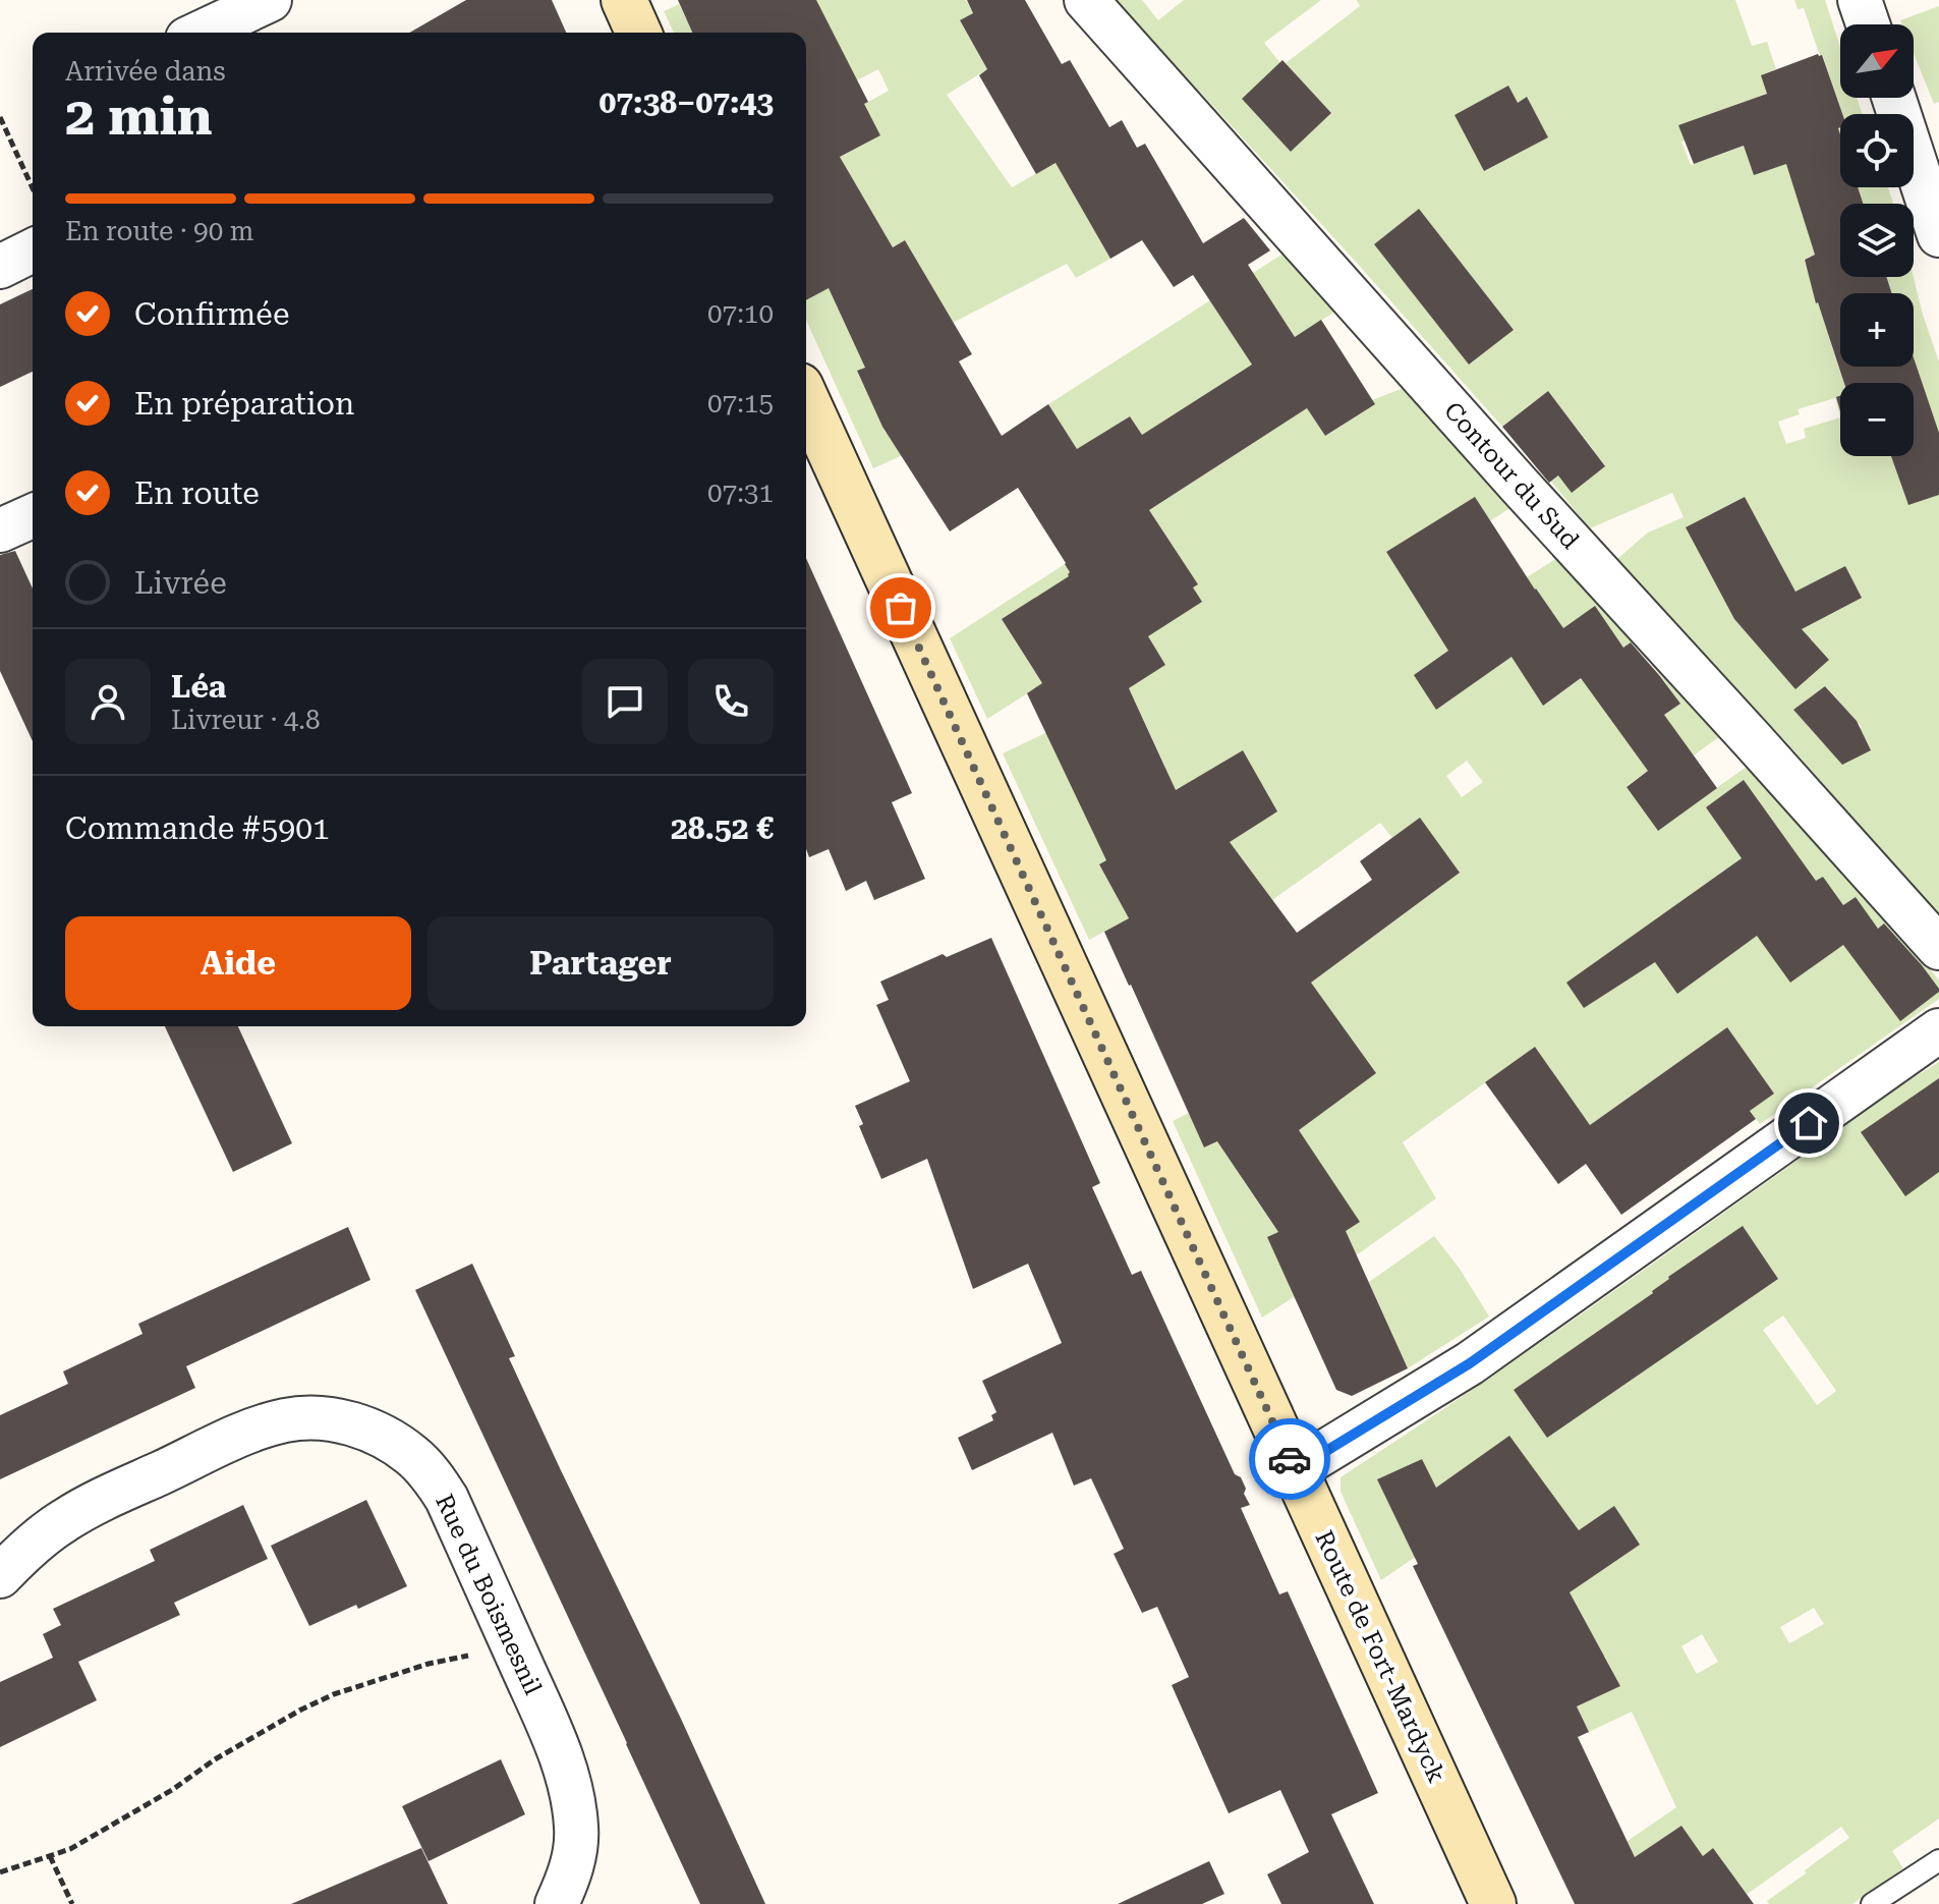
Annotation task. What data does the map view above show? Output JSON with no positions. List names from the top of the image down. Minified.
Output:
{"streets":{"main road":["Route de Fort-Mardyck"],"street":["Contour du Sud","Rue du Boismesnil"]},"north":"top right","page":{"map_buttons":["+","−"],"heading":["2 min","Arrivée dans","07:38–07:43"],"panel":["Léa","Livreur · 4.8","Commande #5901","28.52 €"],"bar":"En route · 90 m","list":[["Confirmée","07:10"],["En préparation","07:15"],["En route","07:31"],"Livrée"],"buttons":["Aide","Partager"]}}
